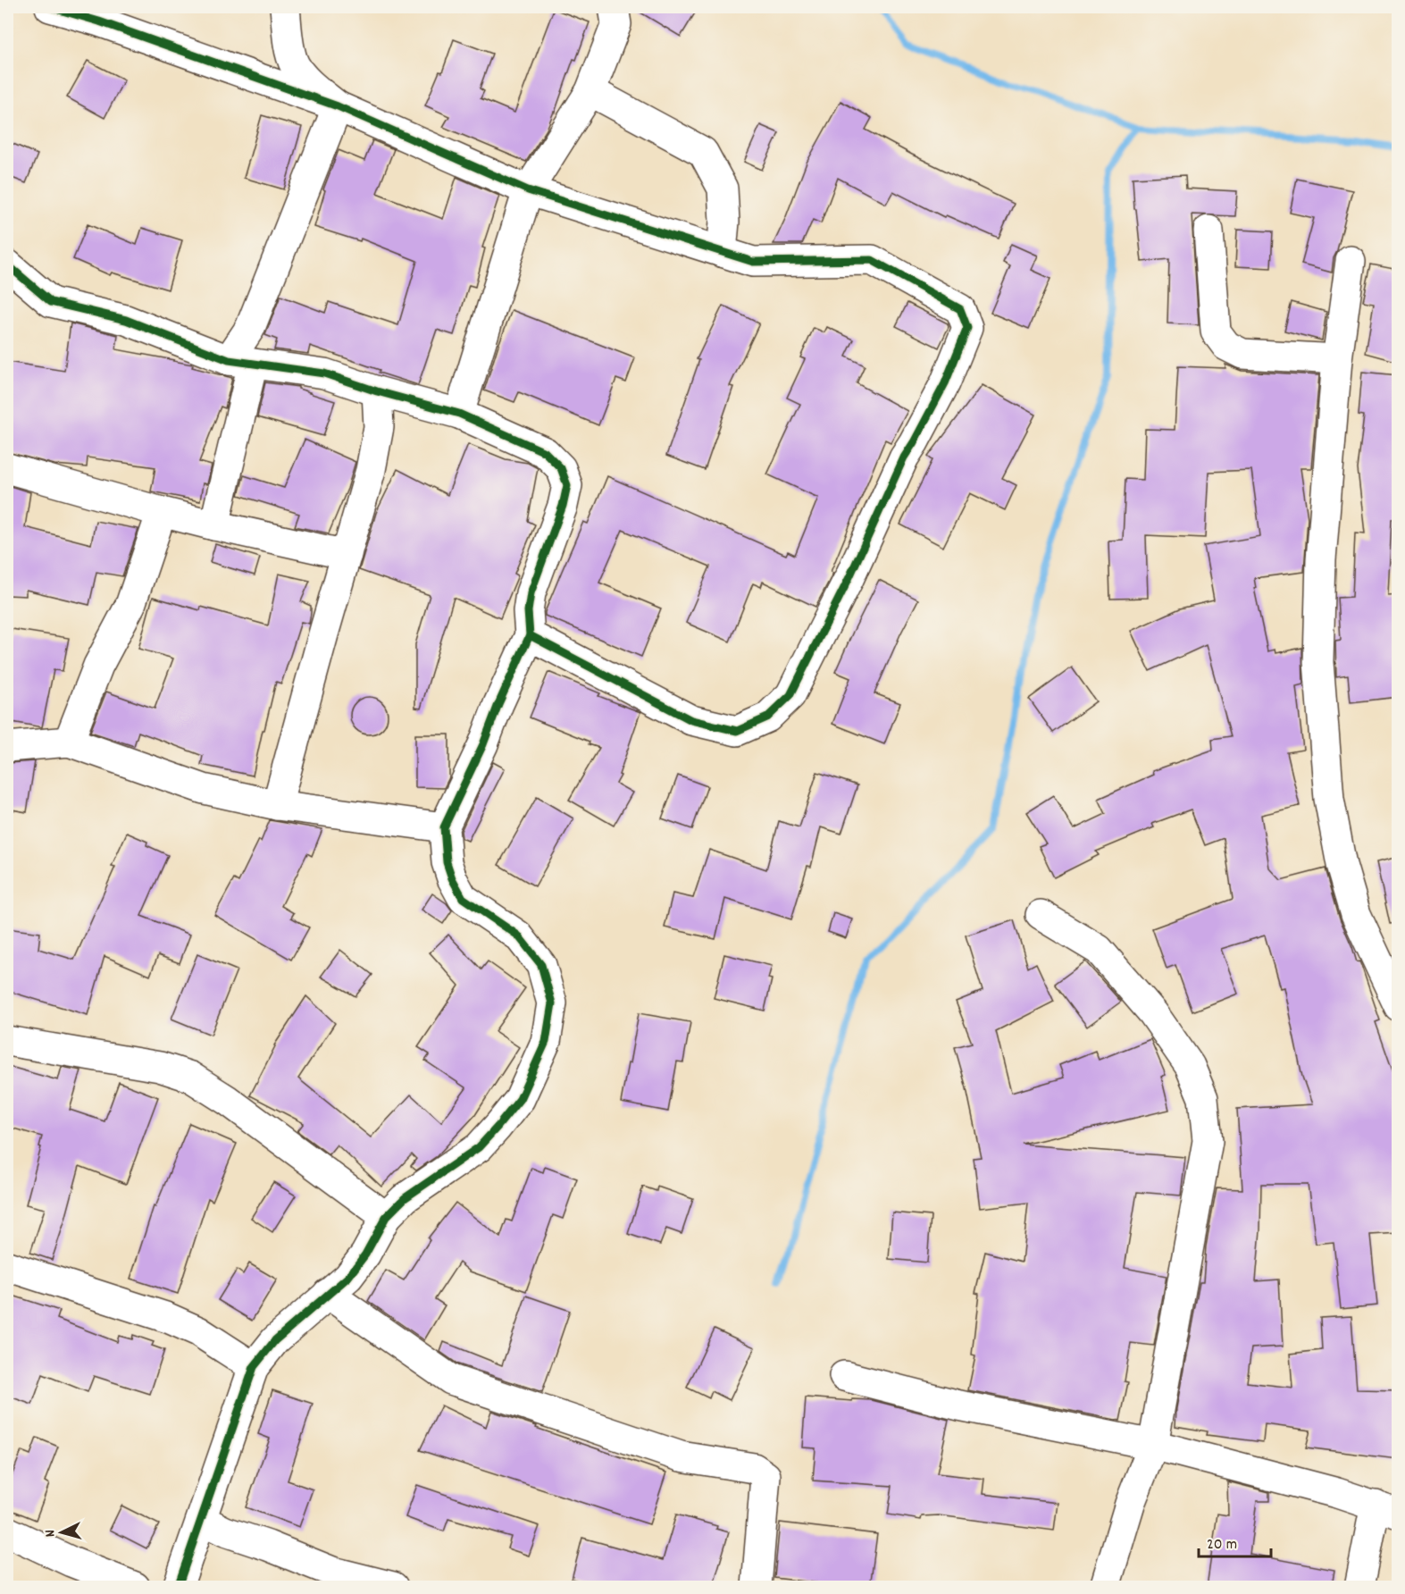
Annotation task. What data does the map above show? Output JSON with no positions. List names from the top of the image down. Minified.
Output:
{"scale_bar":"20 m","north":"left"}
